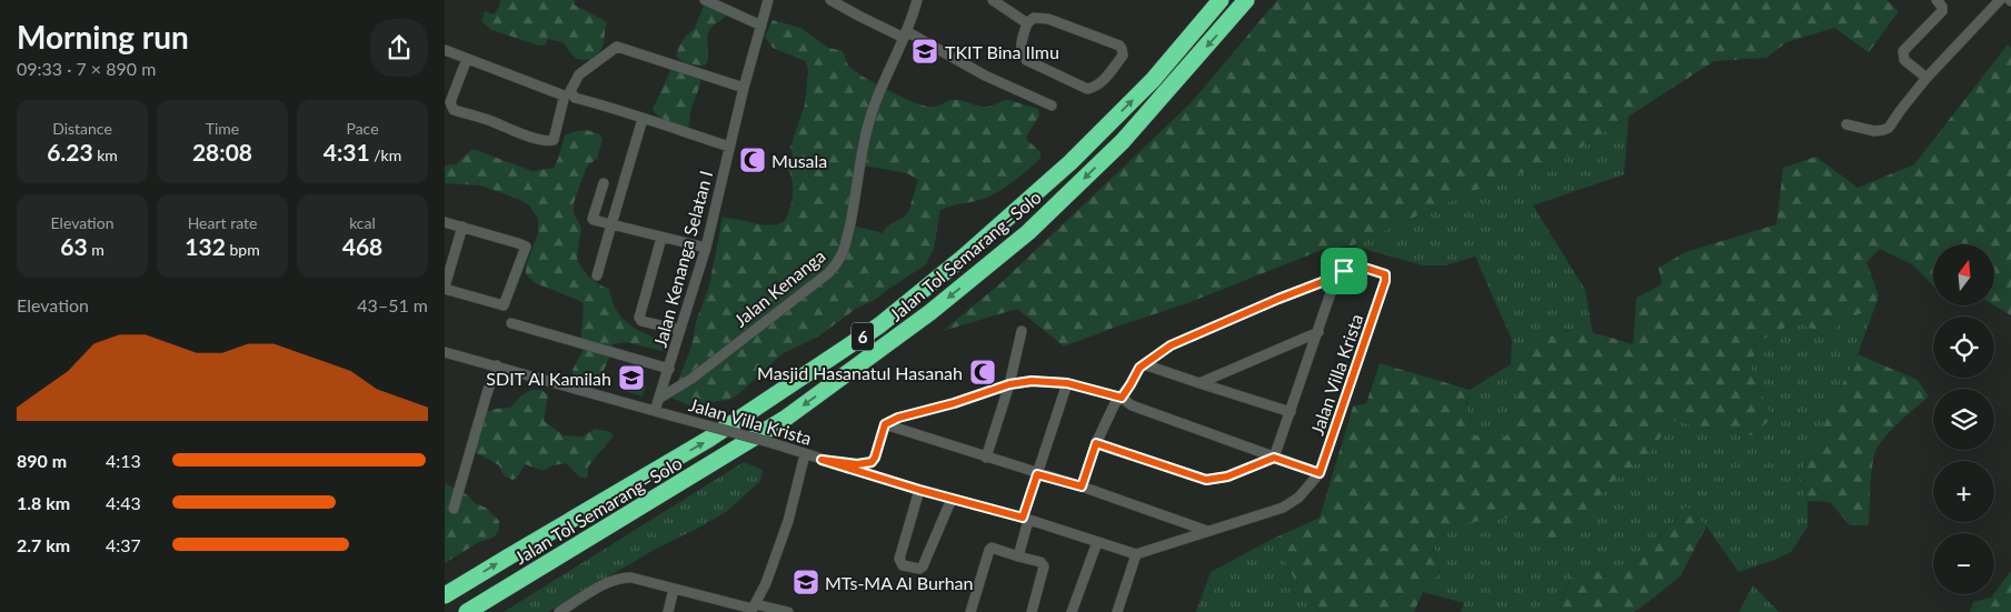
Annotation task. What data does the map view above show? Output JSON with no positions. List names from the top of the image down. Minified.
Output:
{"streets":{"highway":["Jalan Tol Semarang–Solo","6"],"street":["Jalan Kenanga Selatan I","Jalan Kenanga","Jalan Villa Krista"]},"crossings":[["Jalan Kenanga Selatan I","Jalan Kenanga"],["Jalan Kenanga Selatan I","Jalan Villa Krista"]],"places":{"school or university":["TKIT Bina Ilmu","SDIT Al Kamilah","MTs-MA Al Burhan"],"mosque":["Musala","Masjid Hasanatul Hasanah"]},"north":"top","page":{"heading":["Morning run","09:33 · 7 × 890 m"],"stats":[["Distance","6.23 km"],["Time","28:08"],["Pace","4:31 /km"],["Elevation","63 m"],["Heart rate","132 bpm"],["kcal","468"]],"map_buttons":["+","−"],"chart":["Elevation","43–51 m"],"list":[{"name":"890 m","note":"4:13"},{"name":"1.8 km","note":"4:43"},{"name":"2.7 km","note":"4:37"}]}}
